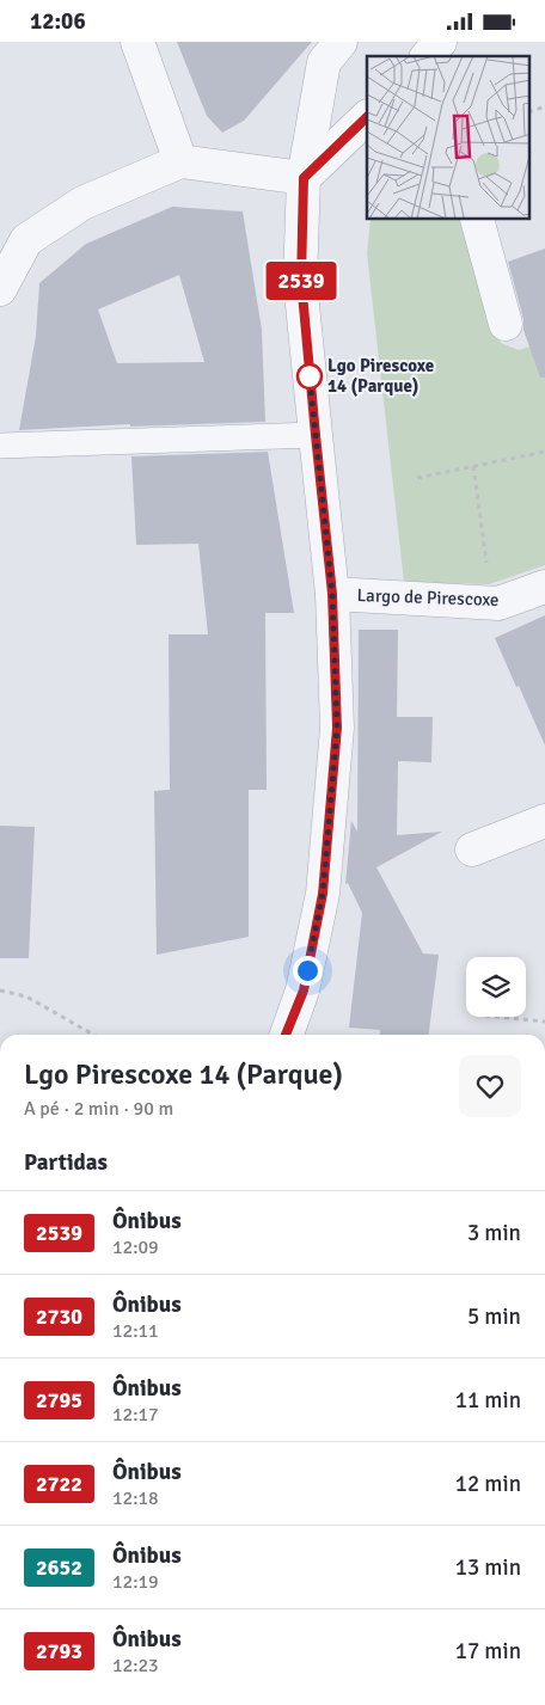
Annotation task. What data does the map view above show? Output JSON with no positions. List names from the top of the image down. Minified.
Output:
{"streets":{"street":["Largo de Pirescoxe"]},"places":["Lgo Pirescoxe 14 (Parque)"],"lines":["bus line 2539"],"page":{"status":"12:06","on_map":"2539","heading":[["Lgo Pirescoxe 14 (Parque)","A pé · 2 min · 90 m"],"Partidas"],"list":[{"mark":"2539","name":"Ônibus","note":"12:09","value":"3 min"},{"mark":"2730","name":"Ônibus","note":"12:11","value":"5 min"},{"mark":"2795","name":"Ônibus","note":"12:17","value":"11 min"},{"mark":"2722","name":"Ônibus","note":"12:18","value":"12 min"},{"mark":"2652","name":"Ônibus","note":"12:19","value":"13 min"},{"mark":"2793","name":"Ônibus","note":"12:23","value":"17 min"}]}}
